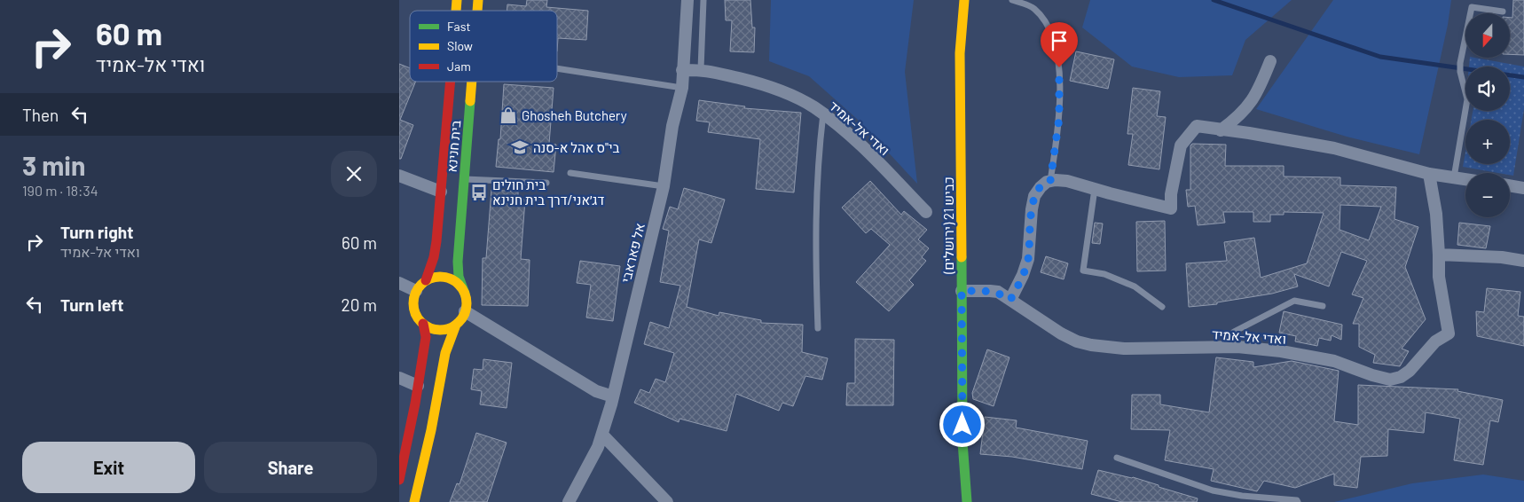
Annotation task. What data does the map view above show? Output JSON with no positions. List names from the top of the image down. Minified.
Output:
{"streets":{"street":["ואדי אל-אמיד","בית חנינא","כביש 21 (ירושלים)","אל פאראבי"]},"crossings":[["ואדי אל-אמיד","כביש 21 (ירושלים)"],["ואדי אל-אמיד","אל פאראבי"]],"places":{"shop":["Ghosheh Butchery"],"school or university":["בי\"ס אהל א-סנה"],"bus stop":["בית חולים דג׳אני/דרך בית חנינא"]},"legend":["Fast","Slow","Jam"],"north":"bottom","page":{"turn":["60 m","ואדי אל-אמיד"],"map_buttons":["+","−"],"then":"Then","heading":["3 min","190 m · 18:34"],"list":[{"name":"Turn right","note":"ואדי אל-אמיד","value":"60 m"},{"name":"Turn left","value":"20 m"}],"buttons":["Exit","Share"]}}
